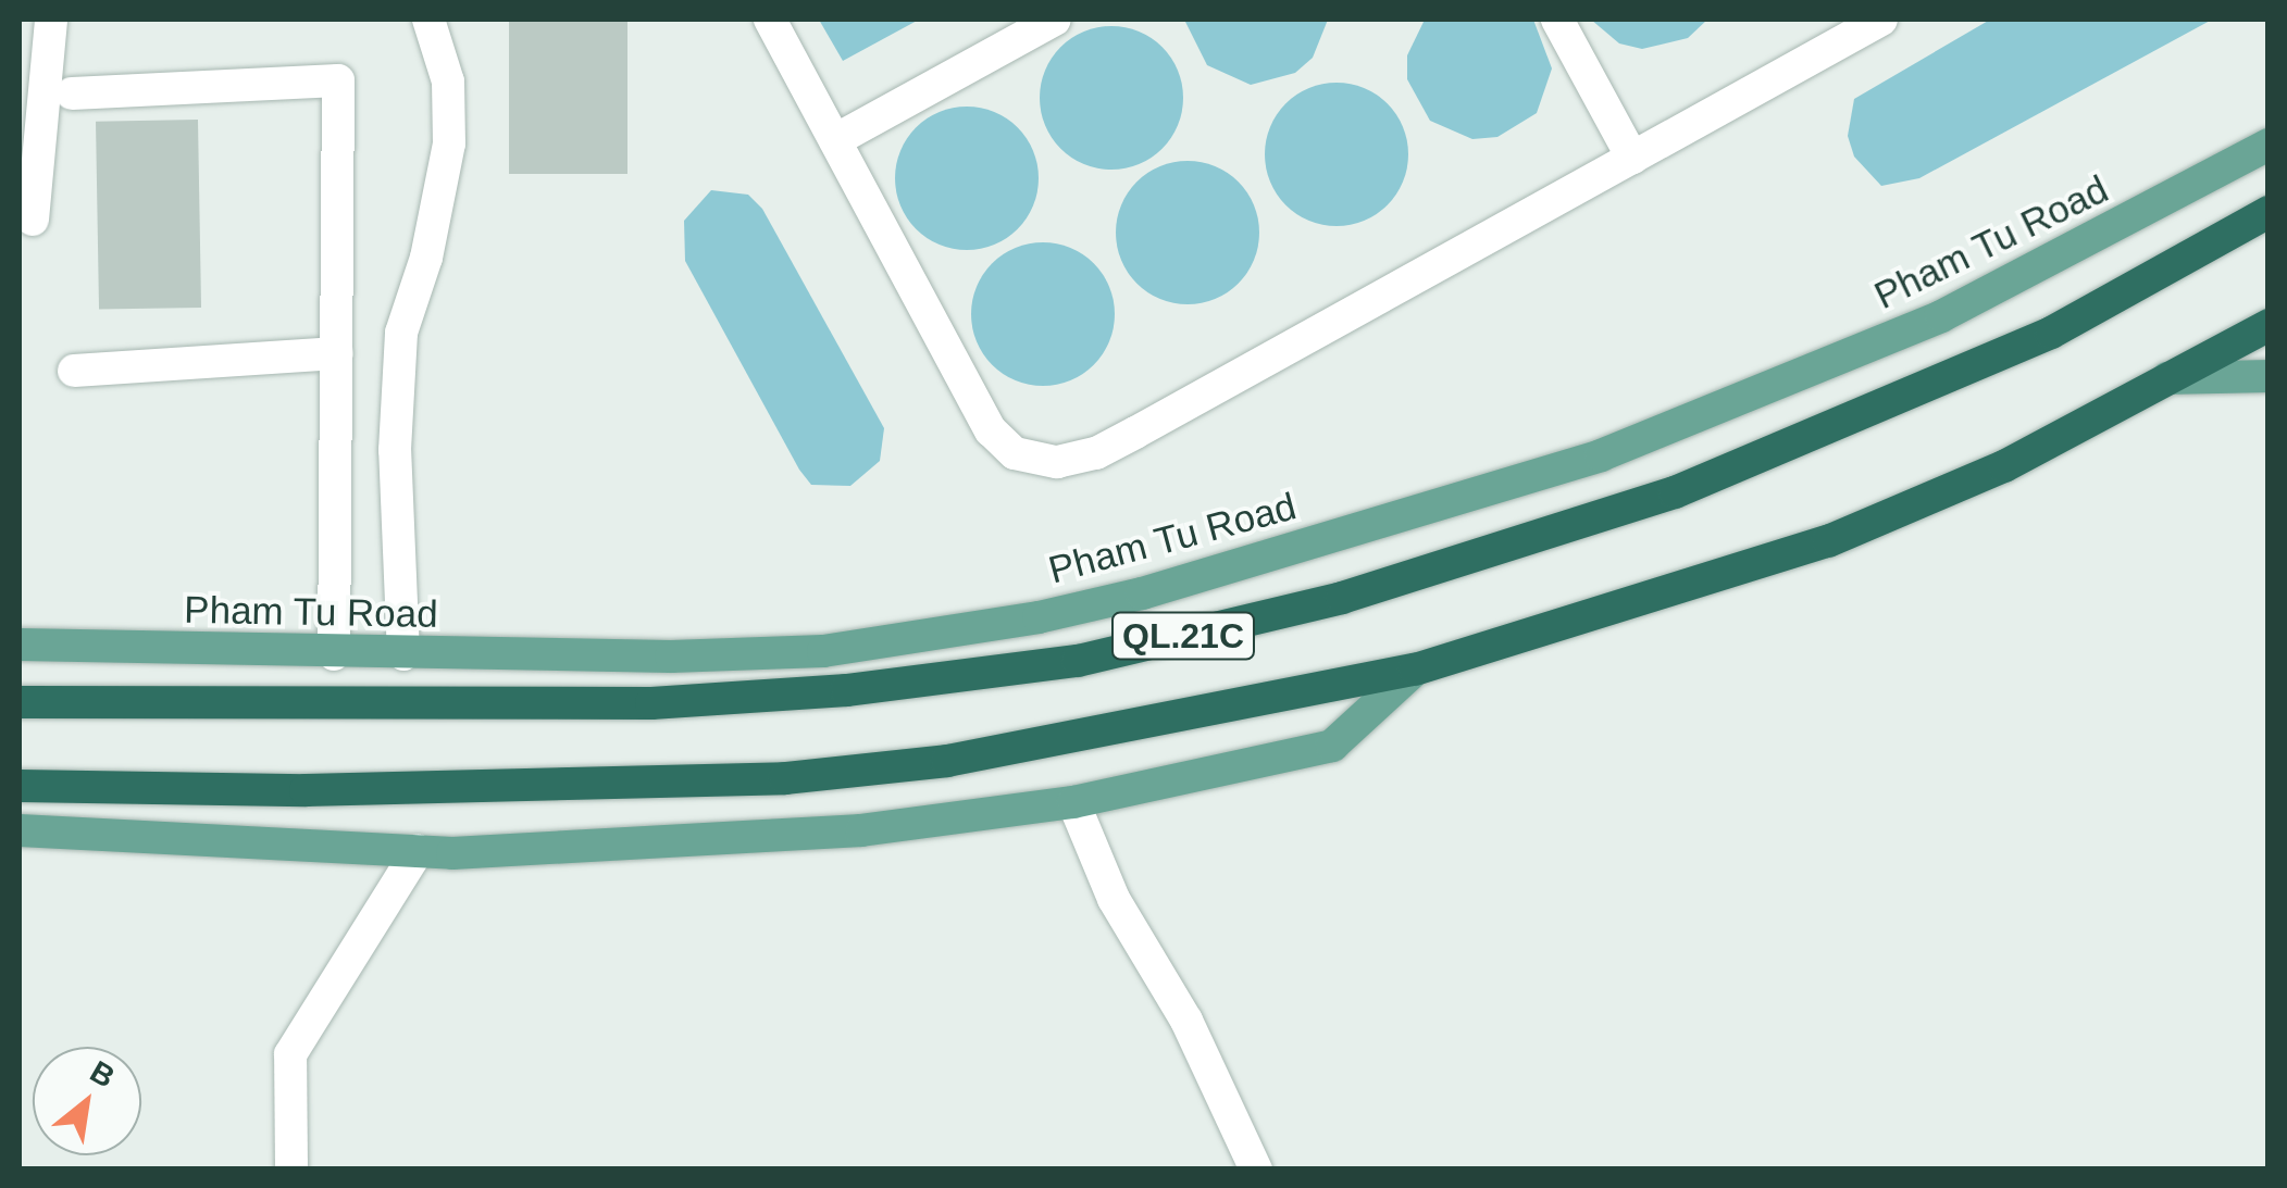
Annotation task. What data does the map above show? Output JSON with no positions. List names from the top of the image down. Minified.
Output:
{"streets":{"highway":["QL.21C"],"main road":["Pham Tu Road"]},"north":"top right"}
